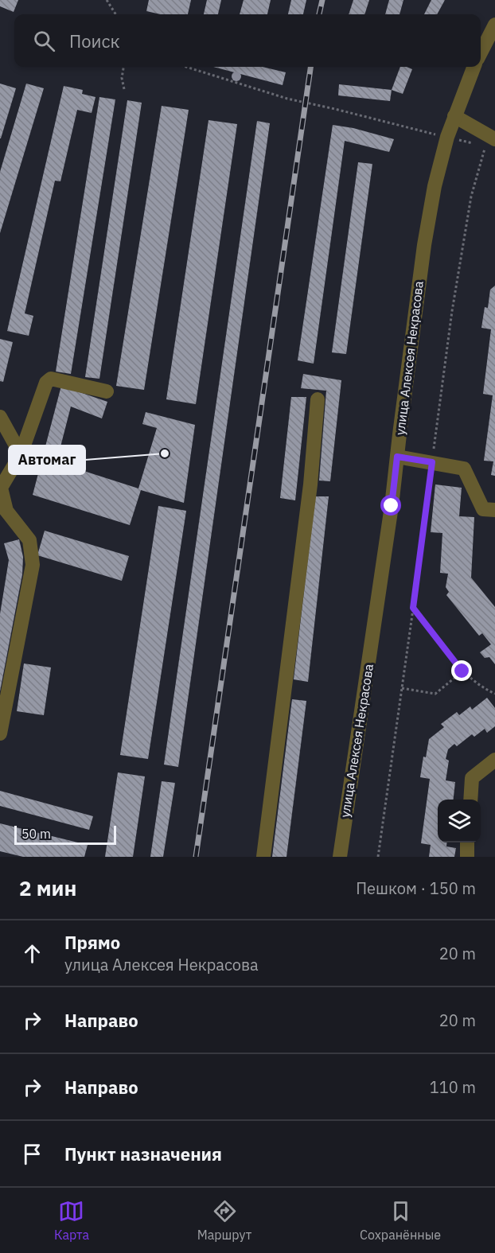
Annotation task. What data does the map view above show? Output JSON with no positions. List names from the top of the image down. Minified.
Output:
{"streets":{"street":["улица Алексея Некрасова"]},"places":["Автомаг"],"scale_bar":"50 m","page":{"search":"Поиск","scale":"50 m","heading":["2 мин","Пешком · 150 m"],"list":[["Прямо","улица Алексея Некрасова","20 m"],["Направо","20 m"],["Направо","110 m"],"Пункт назначения"],"nav":["Карта","Маршрут","Сохранённые"]}}
